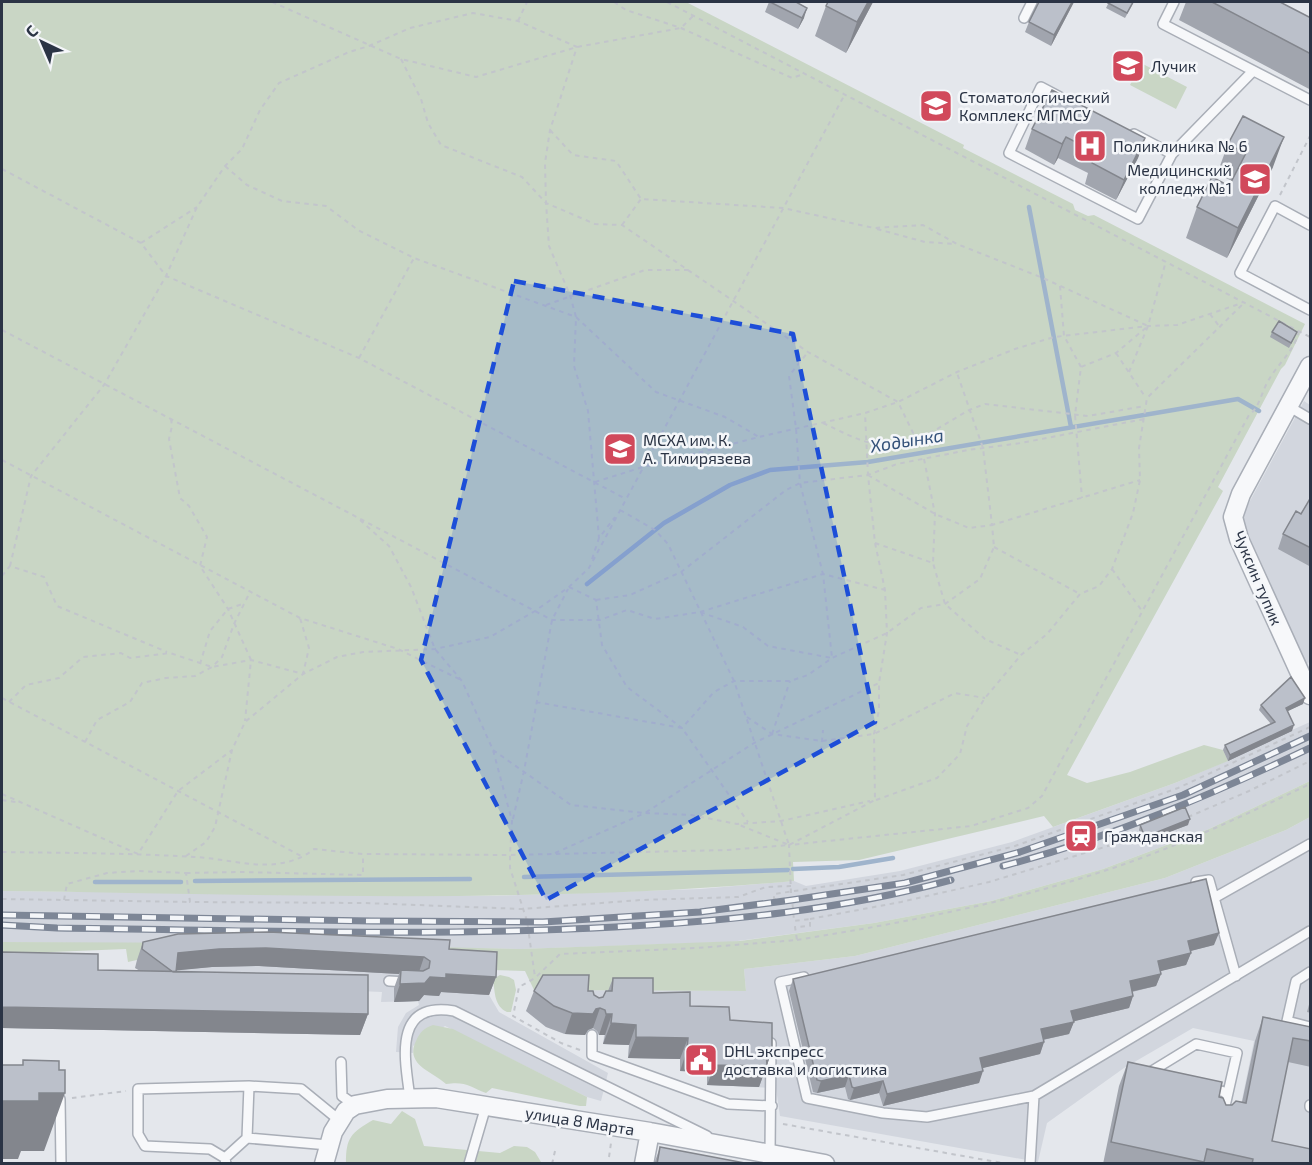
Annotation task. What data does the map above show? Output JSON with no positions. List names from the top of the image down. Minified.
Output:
{"streets":{"street":["Чуксин тупик","улица 8 Марта"]},"water":["Ходынка"],"places":{"school or university":["Лучик","Стоматологический Комплекс МГМСУ","Медицинский колледж №1","МСХА им. К. А. Тимирязева"],"hospital":["Поликлиника № 6"],"station":["Гражданская"],"public building":["DHL экспресс доставка и логистика"]},"north":"top left"}
